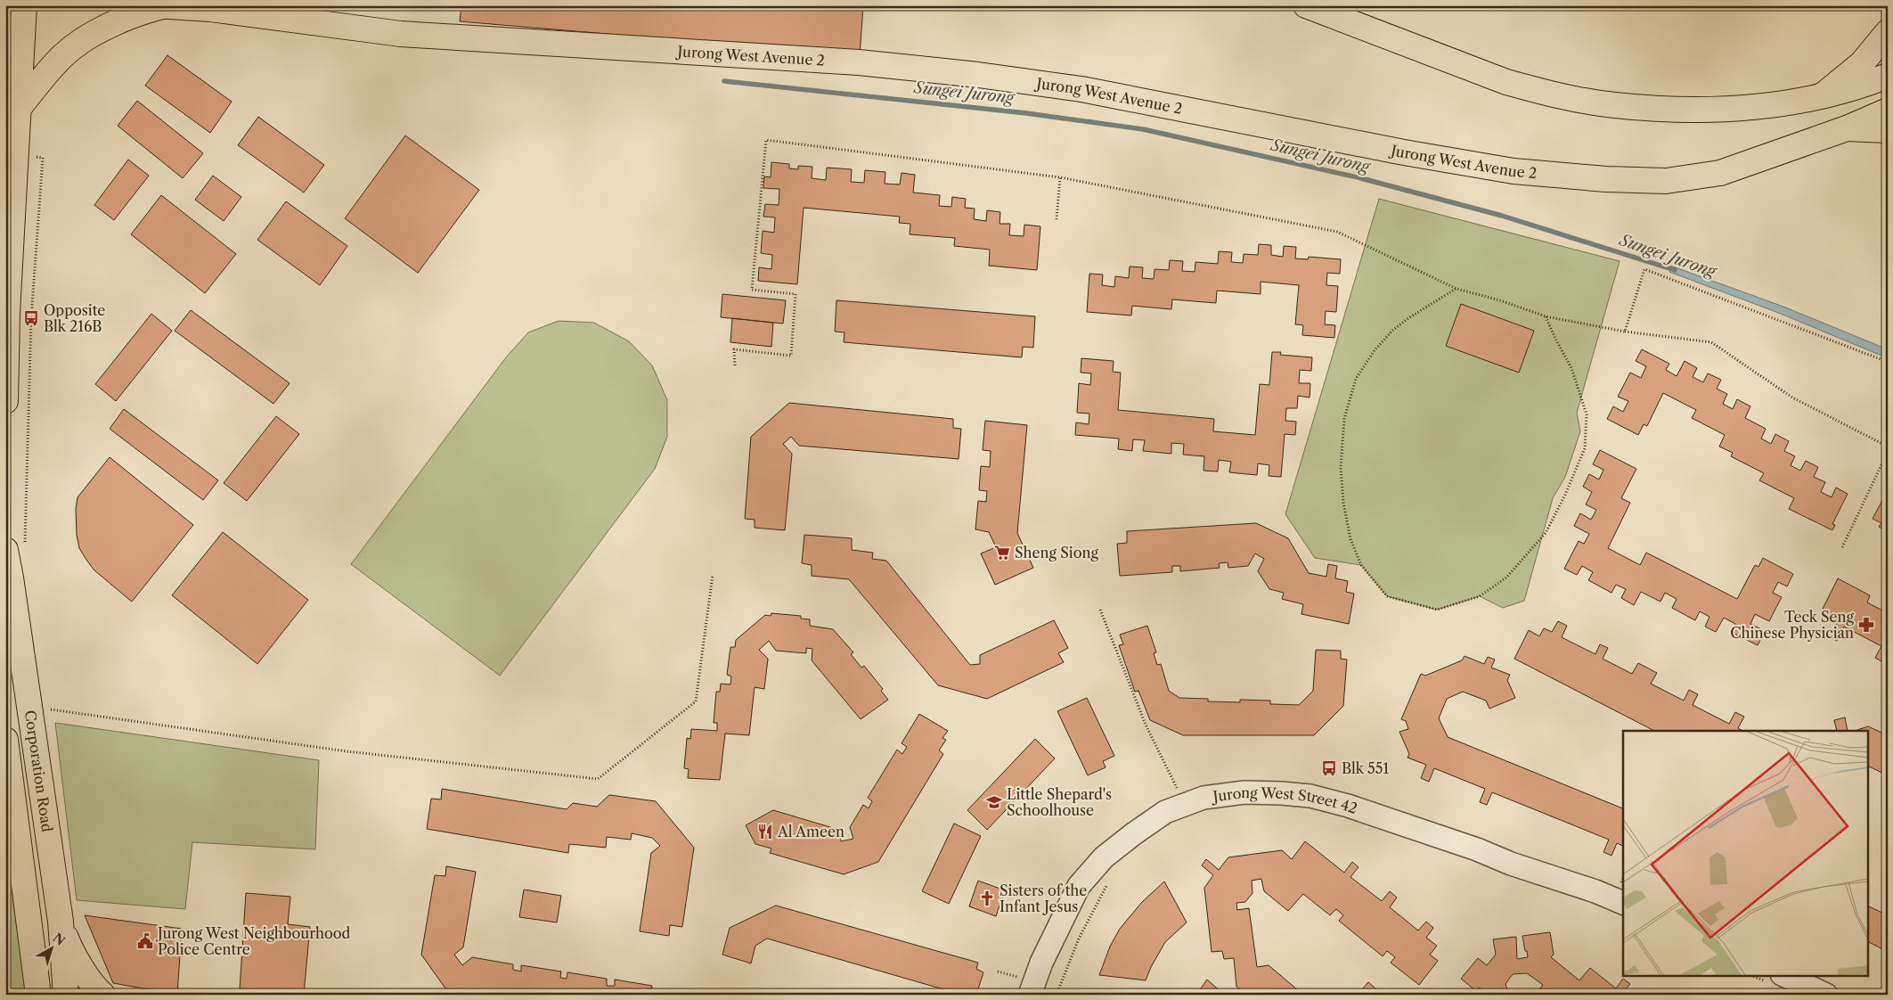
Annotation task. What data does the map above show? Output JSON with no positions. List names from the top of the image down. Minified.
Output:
{"streets":{"main road":["Jurong West Avenue 2","Corporation Road"],"street":["Jurong West Street 42"]},"water":["Sungei Jurong"],"places":{"bus stop":["Opposite Blk 216B","Blk 551"],"supermarket":["Sheng Siong"],"pharmacy":["Teck Seng Chinese Physician"],"school or university":["Little Shepard's Schoolhouse"],"restaurant":["Al Ameen"],"church":["Sisters of the Infant Jesus"],"public building":["Jurong West Neighbourhood Police Centre"]},"north":"top right"}
